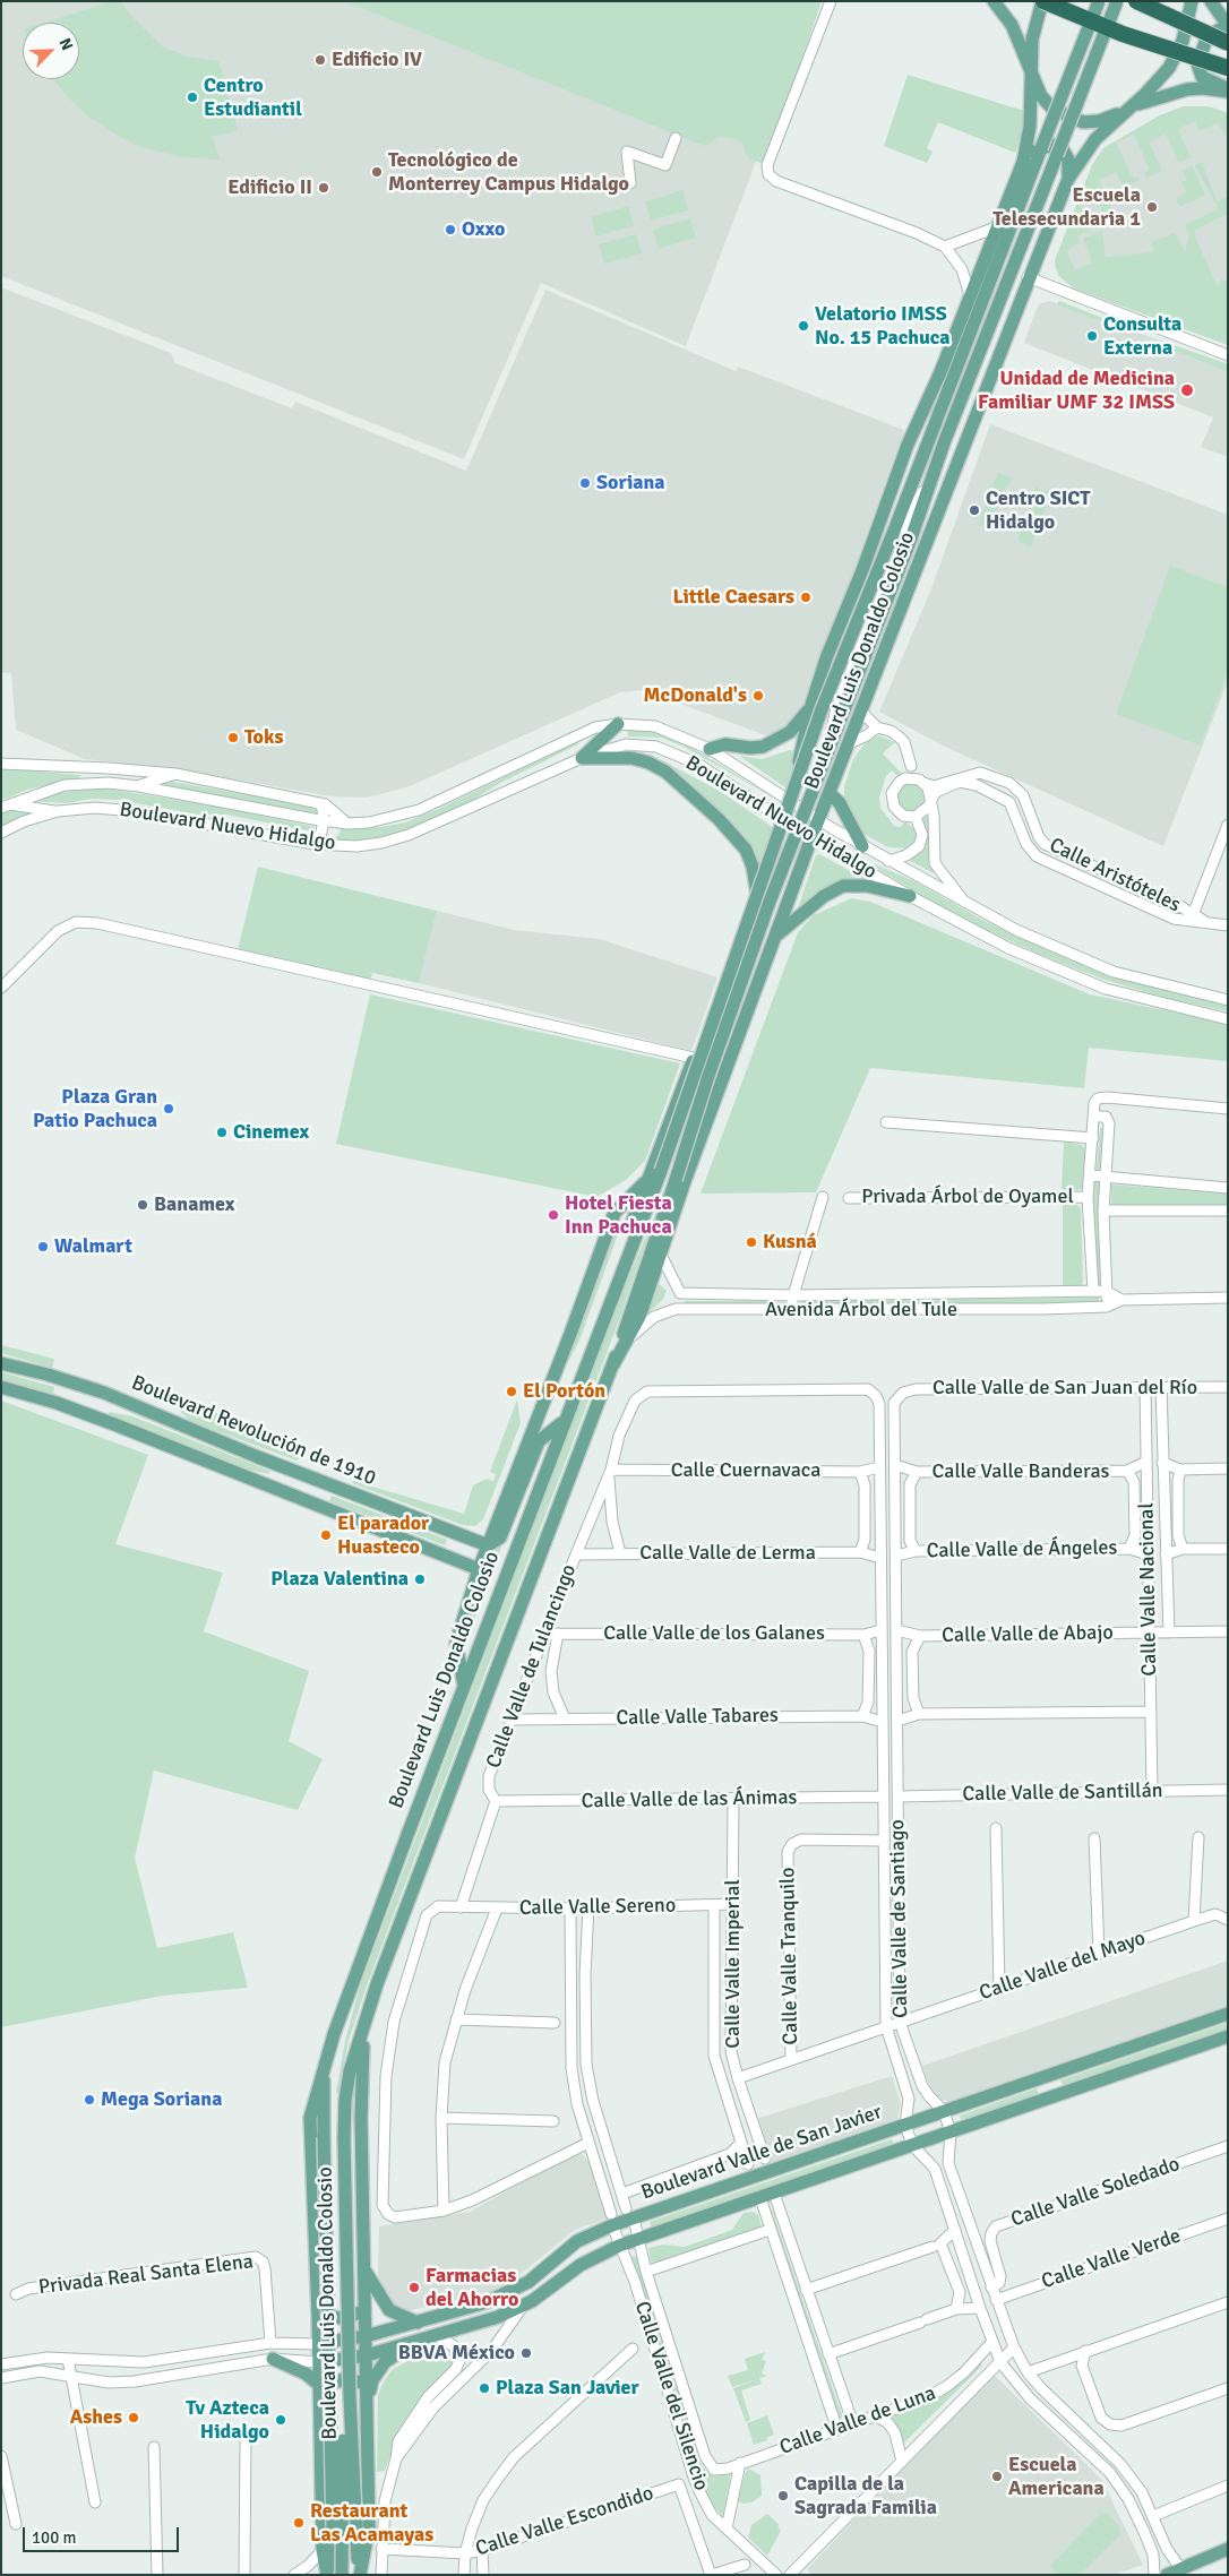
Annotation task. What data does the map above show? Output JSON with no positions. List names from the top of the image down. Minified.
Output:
{"streets":{"main road":["Boulevard Luis Donaldo Colosio","Boulevard Revolución de 1910","Boulevard Valle de San Javier"],"street":["Boulevard Nuevo Hidalgo","Calle Aristóteles","Privada Árbol de Oyamel","Avenida Árbol del Tule","Calle Valle de San Juan del Río","Calle Cuernavaca","Calle Valle Banderas","Calle Valle de Ángeles","Calle Valle de Lerma","Calle Valle Nacional","Calle Valle de los Galanes","Calle Valle de Abajo","Calle Valle de Tulancingo","Calle Valle Tabares","Calle Valle de Santillán","Calle Valle de las Ánimas","Calle Valle Sereno","Calle Valle de Santiago","Calle Valle Tranquilo","Calle Valle Imperial","Calle Valle del Mayo","Calle Valle Soledado","Calle Valle Verde","Privada Real Santa Elena","Calle Valle del Silencio","Calle Valle de Luna","Calle Valle Escondido"]},"crossings":[["Boulevard Luis Donaldo Colosio","Boulevard Nuevo Hidalgo"],["Boulevard Luis Donaldo Colosio","Avenida Árbol del Tule"],["Boulevard Luis Donaldo Colosio","Boulevard Valle de San Javier"],["Calle Valle de San Juan del Río","Calle Valle Nacional"],["Calle Valle de San Juan del Río","Calle Valle de Santiago"],["Calle Cuernavaca","Calle Valle de Tulancingo"],["Calle Cuernavaca","Calle Valle de Santiago"],["Calle Valle Banderas","Calle Valle Nacional"],["Calle Valle Banderas","Calle Valle de Santiago"],["Calle Valle de Ángeles","Calle Valle Nacional"],["Calle Valle de Ángeles","Calle Valle de Santiago"],["Calle Valle de Lerma","Calle Valle de Tulancingo"],["Calle Valle de Lerma","Calle Valle de Santiago"],["Calle Valle Nacional","Calle Valle de Abajo"],["Calle Valle Nacional","Calle Valle de Santillán"],["Calle Valle de los Galanes","Calle Valle de Tulancingo"],["Calle Valle de los Galanes","Calle Valle de Santiago"],["Calle Valle de Abajo","Calle Valle de Santiago"],["Calle Valle de Tulancingo","Calle Valle Tabares"],["Calle Valle de Tulancingo","Calle Valle de las Ánimas"],["Calle Valle de Tulancingo","Calle Valle de Santiago"],["Calle Valle Tabares","Calle Valle de Santiago"],["Calle Valle de Santillán","Calle Valle de Santiago"],["Calle Valle de las Ánimas","Calle Valle de Santiago"],["Calle Valle de las Ánimas","Calle Valle Imperial"],["Calle Valle Sereno","Calle Valle Imperial"],["Calle Valle Sereno","Calle Valle del Silencio"],["Calle Valle de Santiago","Calle Valle Tranquilo"],["Calle Valle de Santiago","Calle Valle del Mayo"],["Calle Valle de Santiago","Boulevard Valle de San Javier"],["Calle Valle de Santiago","Calle Valle Soledado"],["Calle Valle de Santiago","Calle Valle Verde"],["Calle Valle Tranquilo","Calle Valle del Mayo"],["Calle Valle Imperial","Calle Valle del Mayo"],["Calle Valle Imperial","Boulevard Valle de San Javier"],["Boulevard Valle de San Javier","Calle Valle del Silencio"],["Calle Valle del Silencio","Calle Valle de Luna"]],"places":["Edificio IV","Centro Estudiantil","Tecnológico de Monterrey Campus Hidalgo","Edificio II","Escuela Telesecundaria 1","Oxxo","Velatorio IMSS No. 15 Pachuca","Consulta Externa","Unidad de Medicina Familiar UMF 32 IMSS","Soriana","Centro SICT Hidalgo","Little Caesars","McDonald's","Toks","Plaza Gran Patio Pachuca","Cinemex","Banamex","Hotel Fiesta Inn Pachuca","Kusná","Walmart","El Portón","El parador Huasteco","Plaza Valentina","Mega Soriana","Farmacias del Ahorro","BBVA México","Plaza San Javier","Ashes","Tv Azteca Hidalgo","Escuela Americana","Capilla de la Sagrada Familia","Restaurant Las Acamayas"],"scale_bar":"100 m","north":"top right"}
